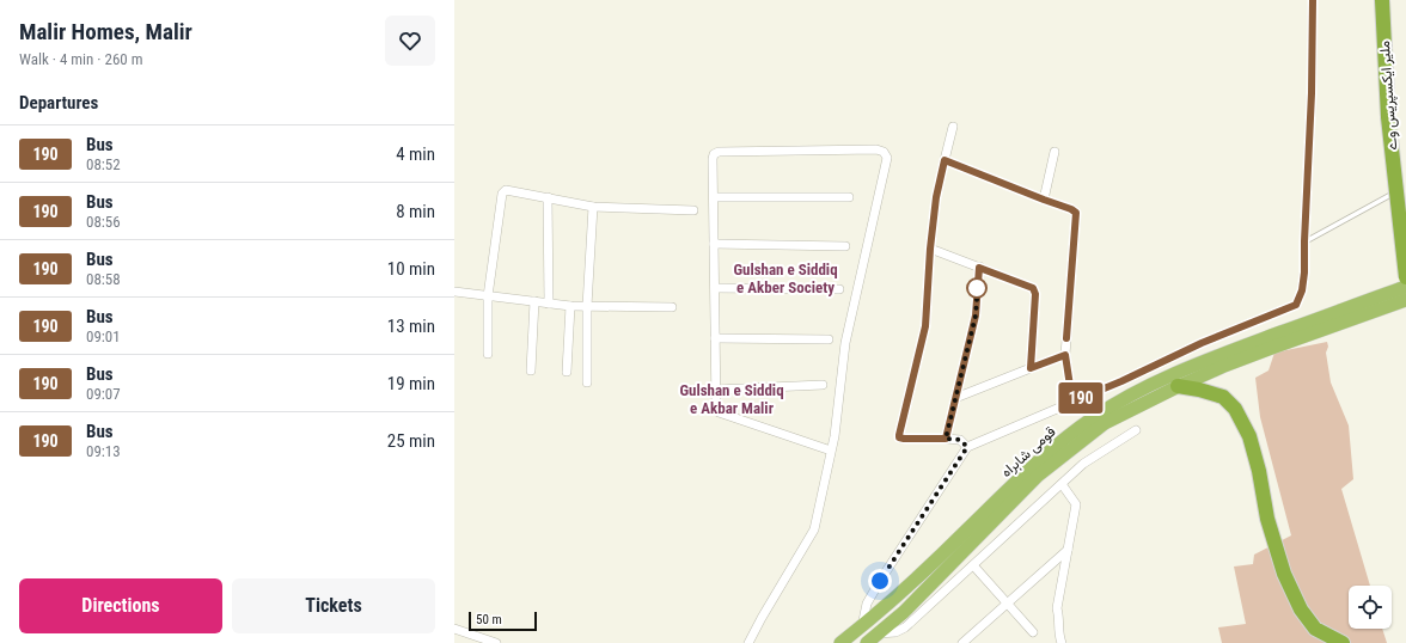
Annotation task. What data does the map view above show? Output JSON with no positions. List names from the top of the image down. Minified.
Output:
{"streets":{"highway":["ملیر ایکسپریس وے","قومی شاہراہ"]},"districts":["Gulshan e Siddiq e Akber Society","Gulshan e Siddiq e Akbar Malir"],"lines":["bus line 190"],"scale_bar":"50 m","page":{"heading":[["Malir Homes, Malir","Walk · 4 min · 260 m"],"Departures"],"on_map":"190","list":[{"mark":"190","name":"Bus","note":"08:52","value":"4 min"},{"mark":"190","name":"Bus","note":"08:56","value":"8 min"},{"mark":"190","name":"Bus","note":"08:58","value":"10 min"},{"mark":"190","name":"Bus","note":"09:01","value":"13 min"},{"mark":"190","name":"Bus","note":"09:07","value":"19 min"},{"mark":"190","name":"Bus","note":"09:13","value":"25 min"}],"buttons":["Directions","Tickets"],"scale":"50 m"}}
